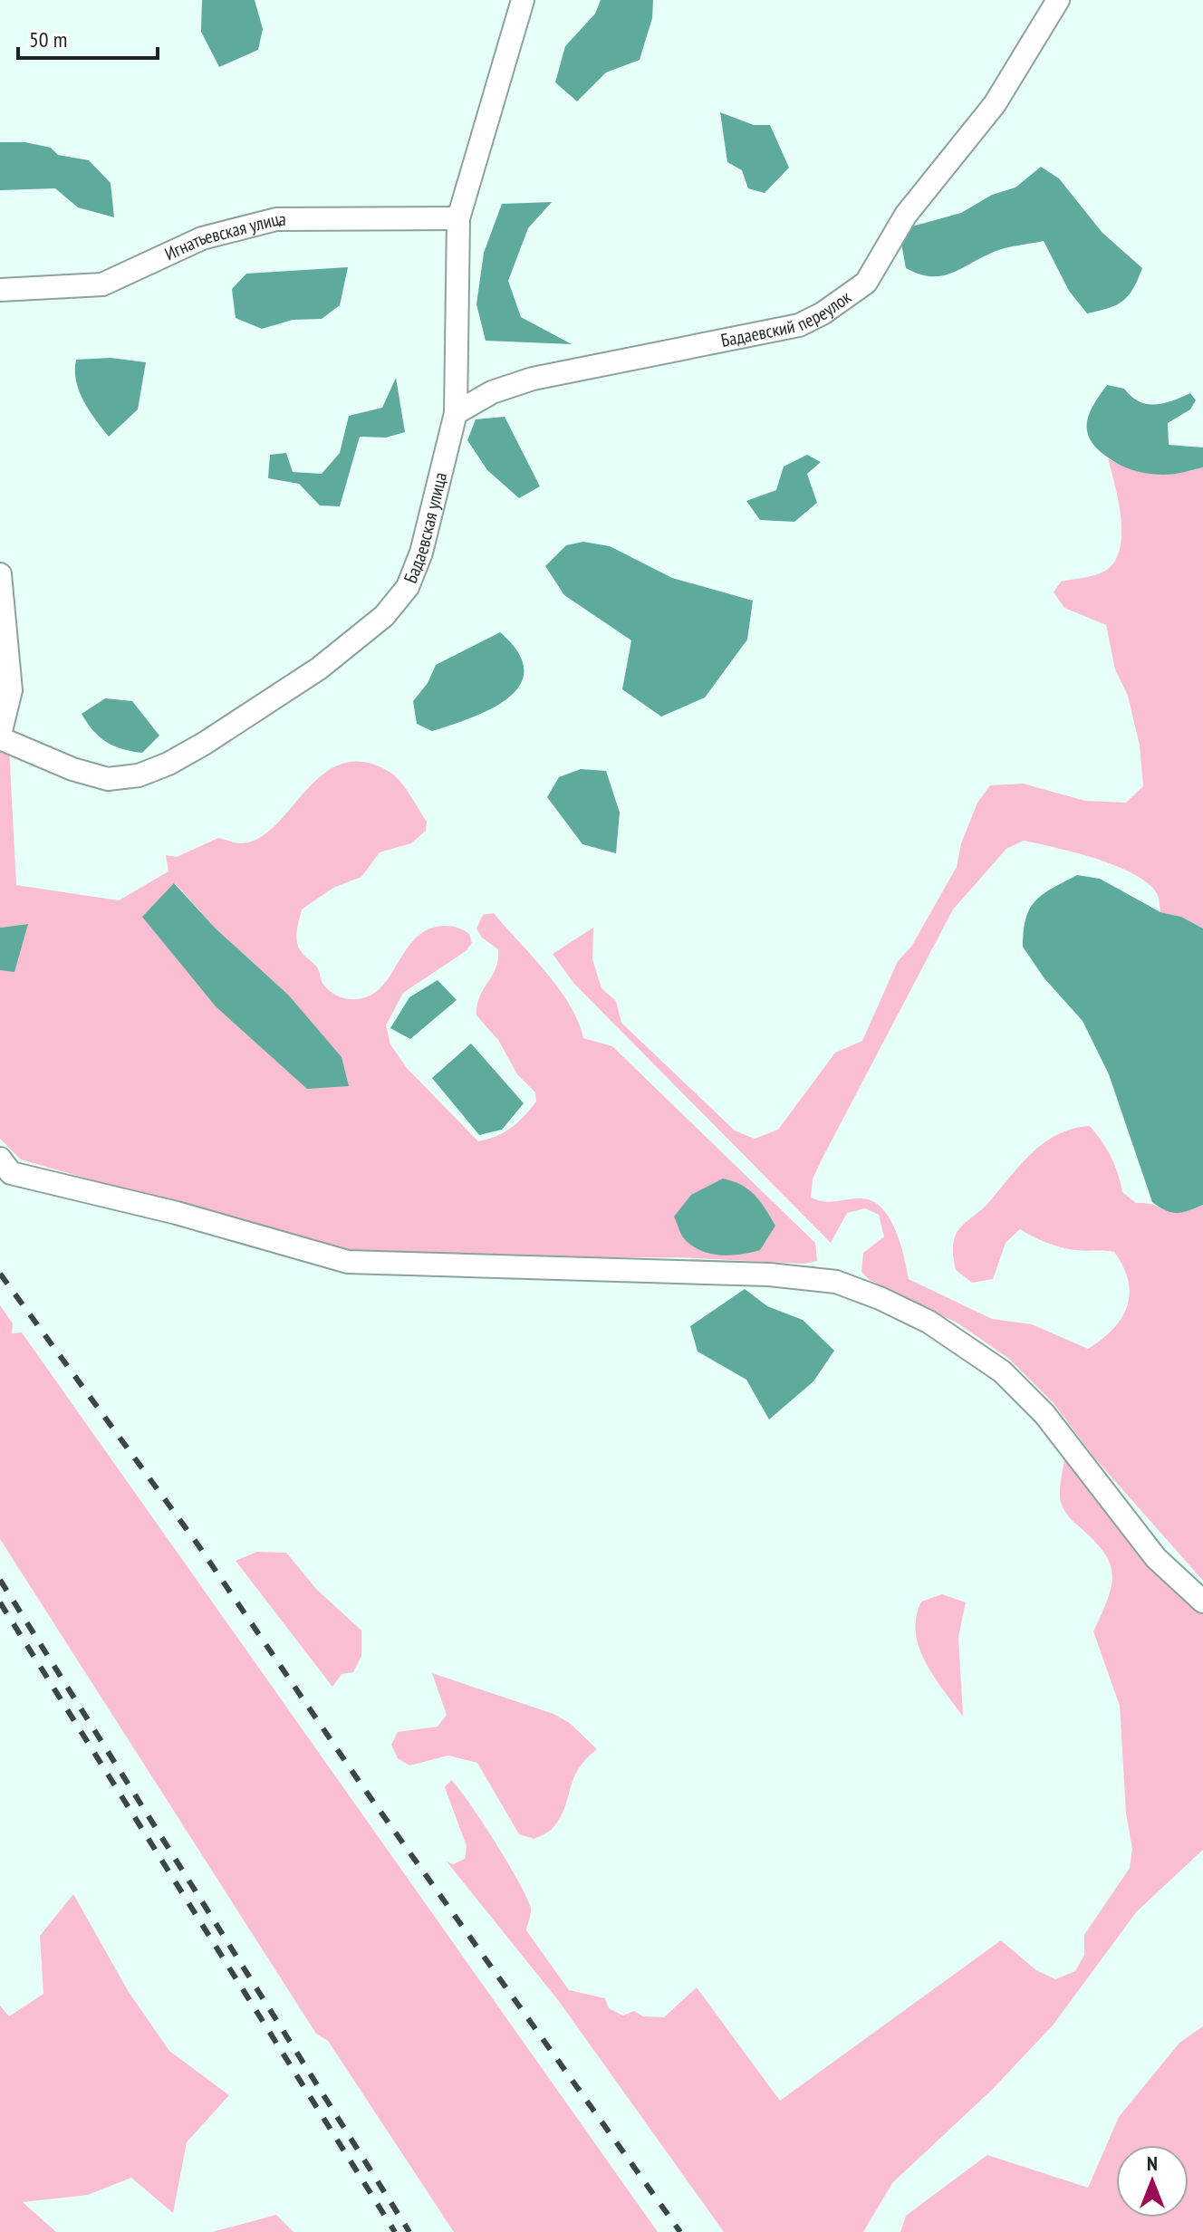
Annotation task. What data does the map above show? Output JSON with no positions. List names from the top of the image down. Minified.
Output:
{"streets":{"street":["Игнатьевская улица","Бадаевский переулок","Бадаевская улица"]},"crossings":[["Игнатьевская улица","Бадаевская улица"],["Бадаевский переулок","Бадаевская улица"]],"scale_bar":"50 m","north":"top"}
